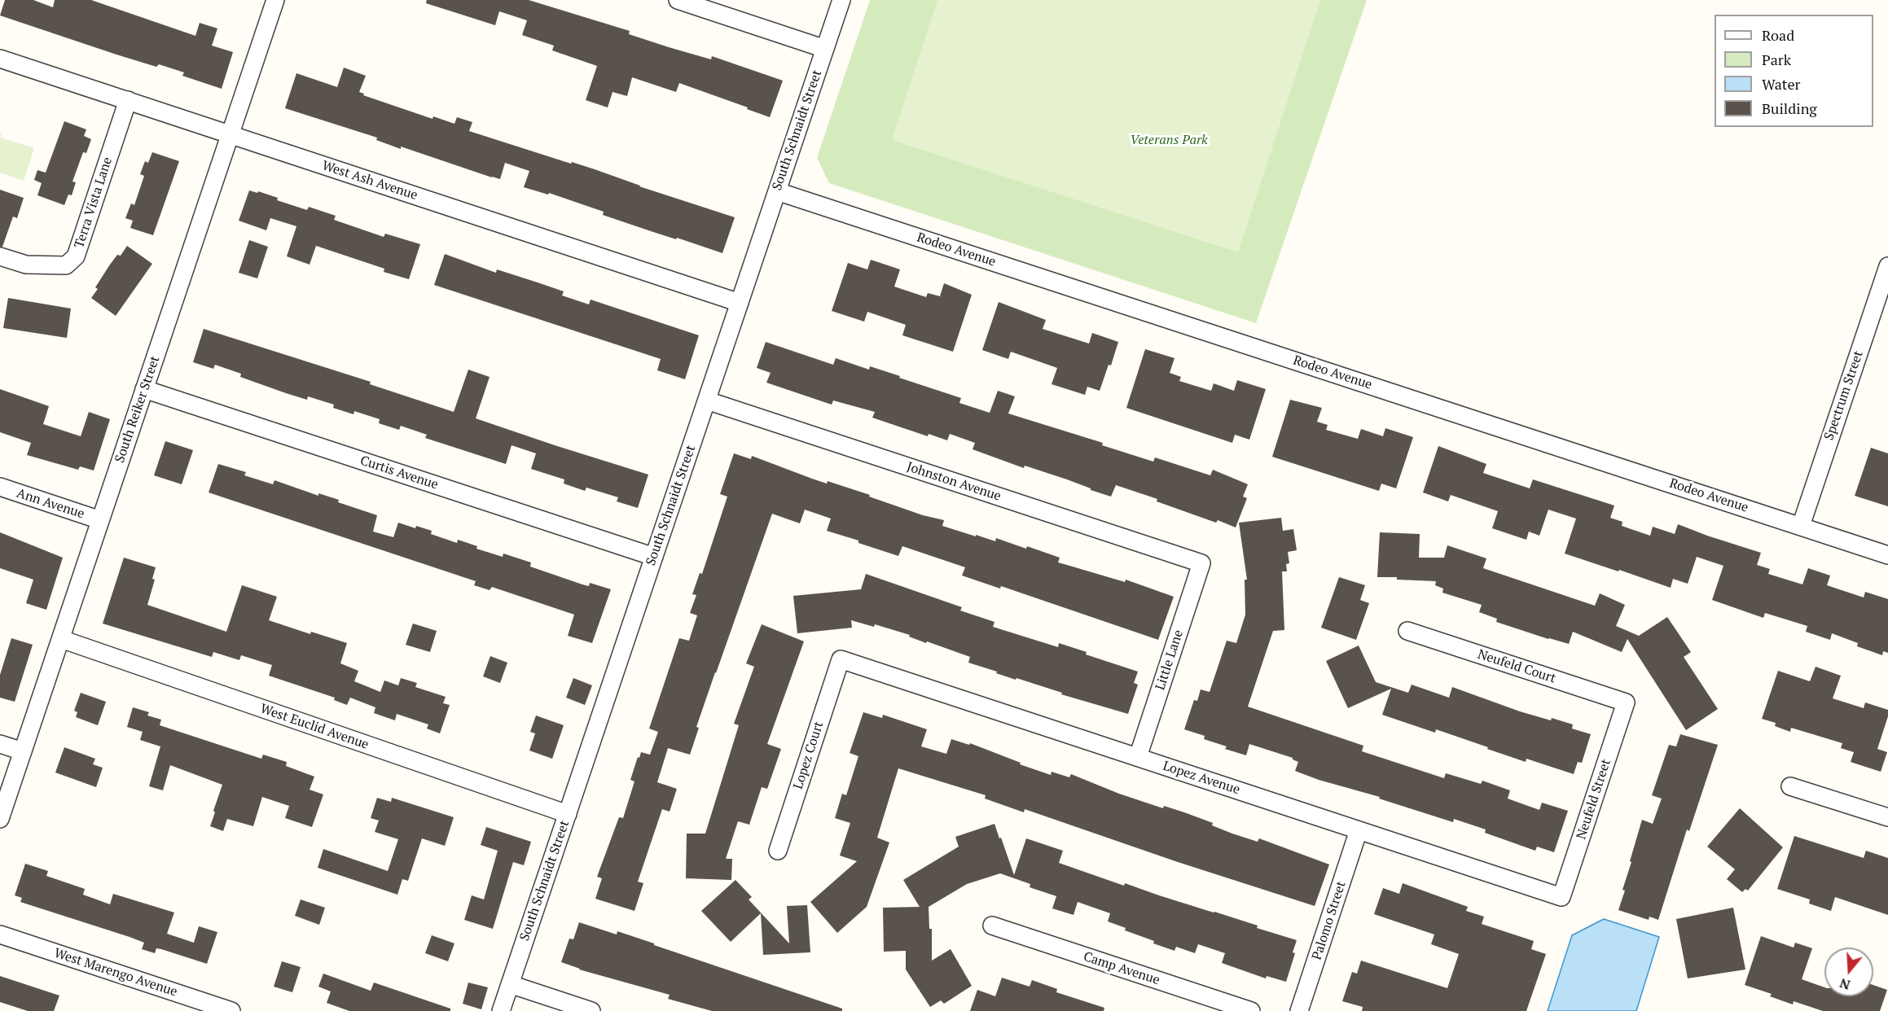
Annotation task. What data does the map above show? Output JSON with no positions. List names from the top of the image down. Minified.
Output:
{"streets":{"street":["South Schnaidt Street","West Ash Avenue","Terra Vista Lane","Rodeo Avenue","Spectrum Street","South Reiker Street","Curtis Avenue","Johnston Avenue","Ann Avenue","Little Lane","Neufeld Court","West Euclid Avenue","Lopez Court","Lopez Avenue","Neufeld Street","Palomo Street","Camp Avenue","West Marengo Avenue"]},"crossings":[["South Schnaidt Street","West Ash Avenue"],["South Schnaidt Street","Rodeo Avenue"],["South Schnaidt Street","Curtis Avenue"],["South Schnaidt Street","Johnston Avenue"],["South Schnaidt Street","West Euclid Avenue"],["West Ash Avenue","Terra Vista Lane"],["West Ash Avenue","South Reiker Street"],["Rodeo Avenue","Spectrum Street"],["South Reiker Street","Curtis Avenue"],["South Reiker Street","Ann Avenue"],["South Reiker Street","West Euclid Avenue"],["Johnston Avenue","Little Lane"],["Little Lane","Lopez Avenue"],["Neufeld Court","Neufeld Street"],["Lopez Court","Lopez Avenue"],["Lopez Avenue","Neufeld Street"],["Lopez Avenue","Palomo Street"]],"parks":["Veterans Park"],"legend":["Road","Park","Water","Building"],"north":"bottom"}
